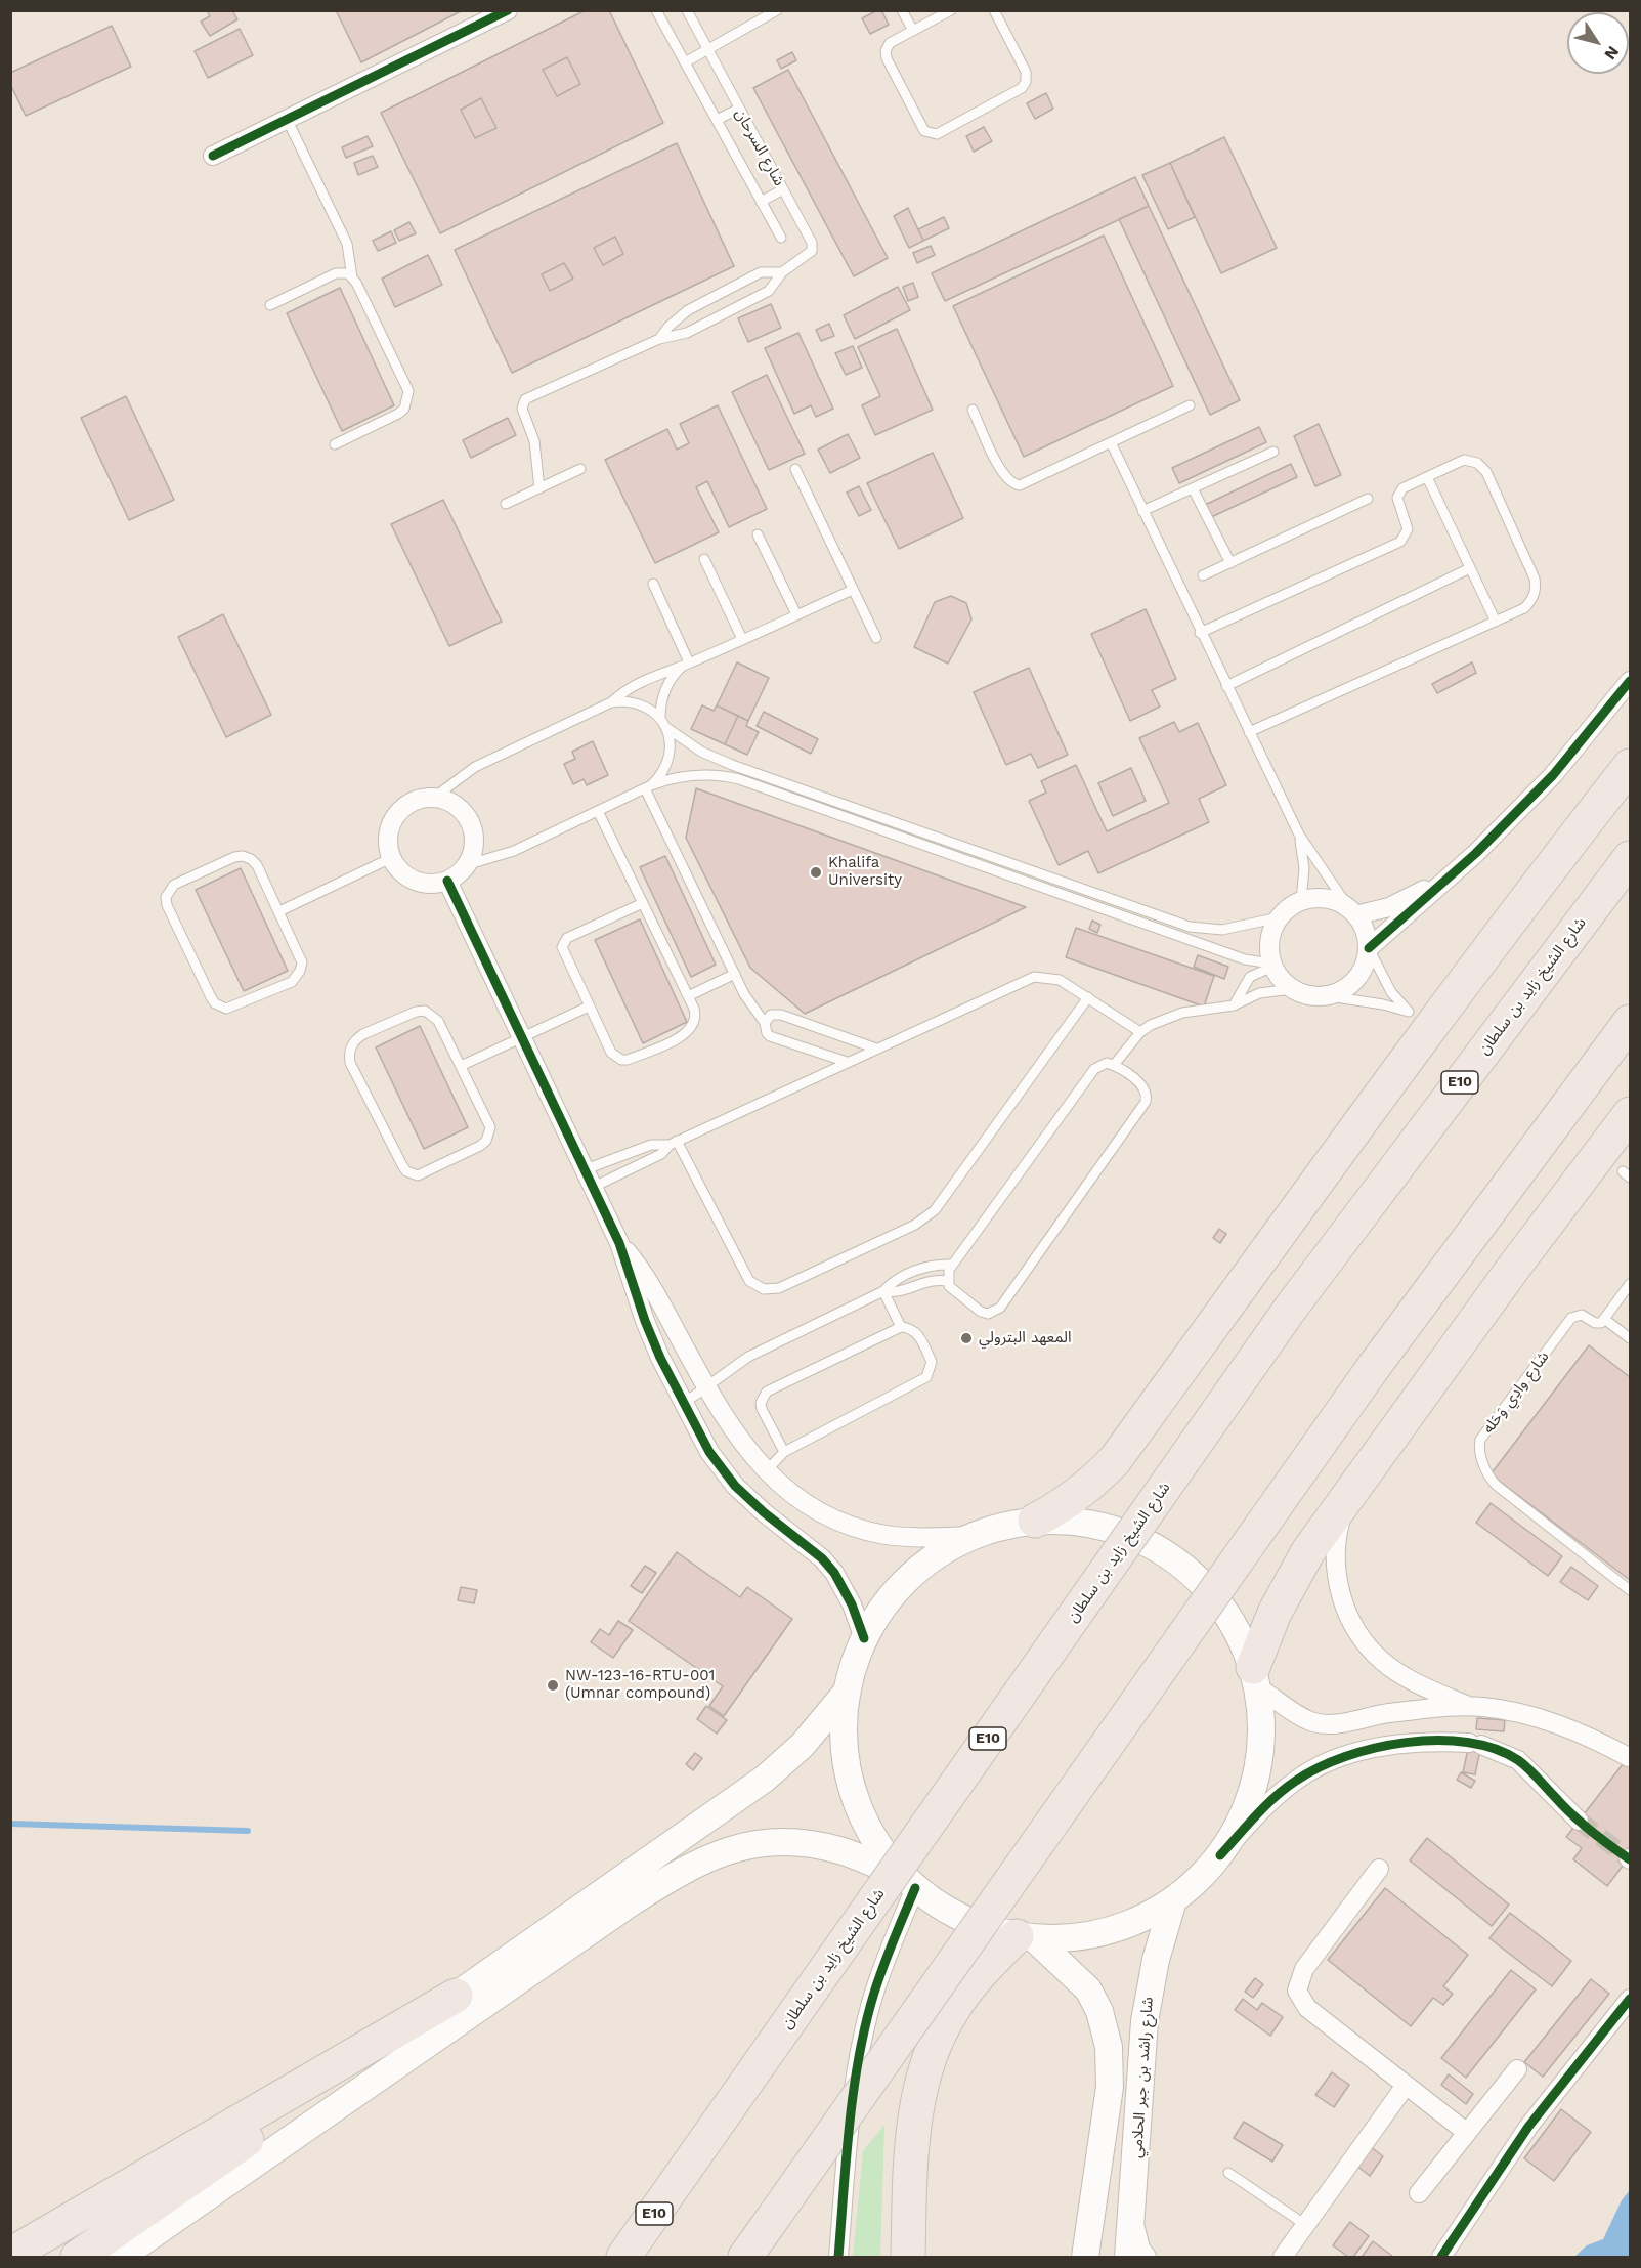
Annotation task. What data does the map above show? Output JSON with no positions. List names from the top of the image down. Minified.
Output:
{"streets":{"highway":["شارع الشيخ زايد بن سلطان","E10"],"main road":["شارع راشد بن جبر الحلامي"],"lane":["شارع السرحان","شارع وادِي وَحَله"]},"places":["Khalifa University","المعهد البترولي","NW-123-16-RTU-001 (Umnar compound)"],"north":"bottom right"}
